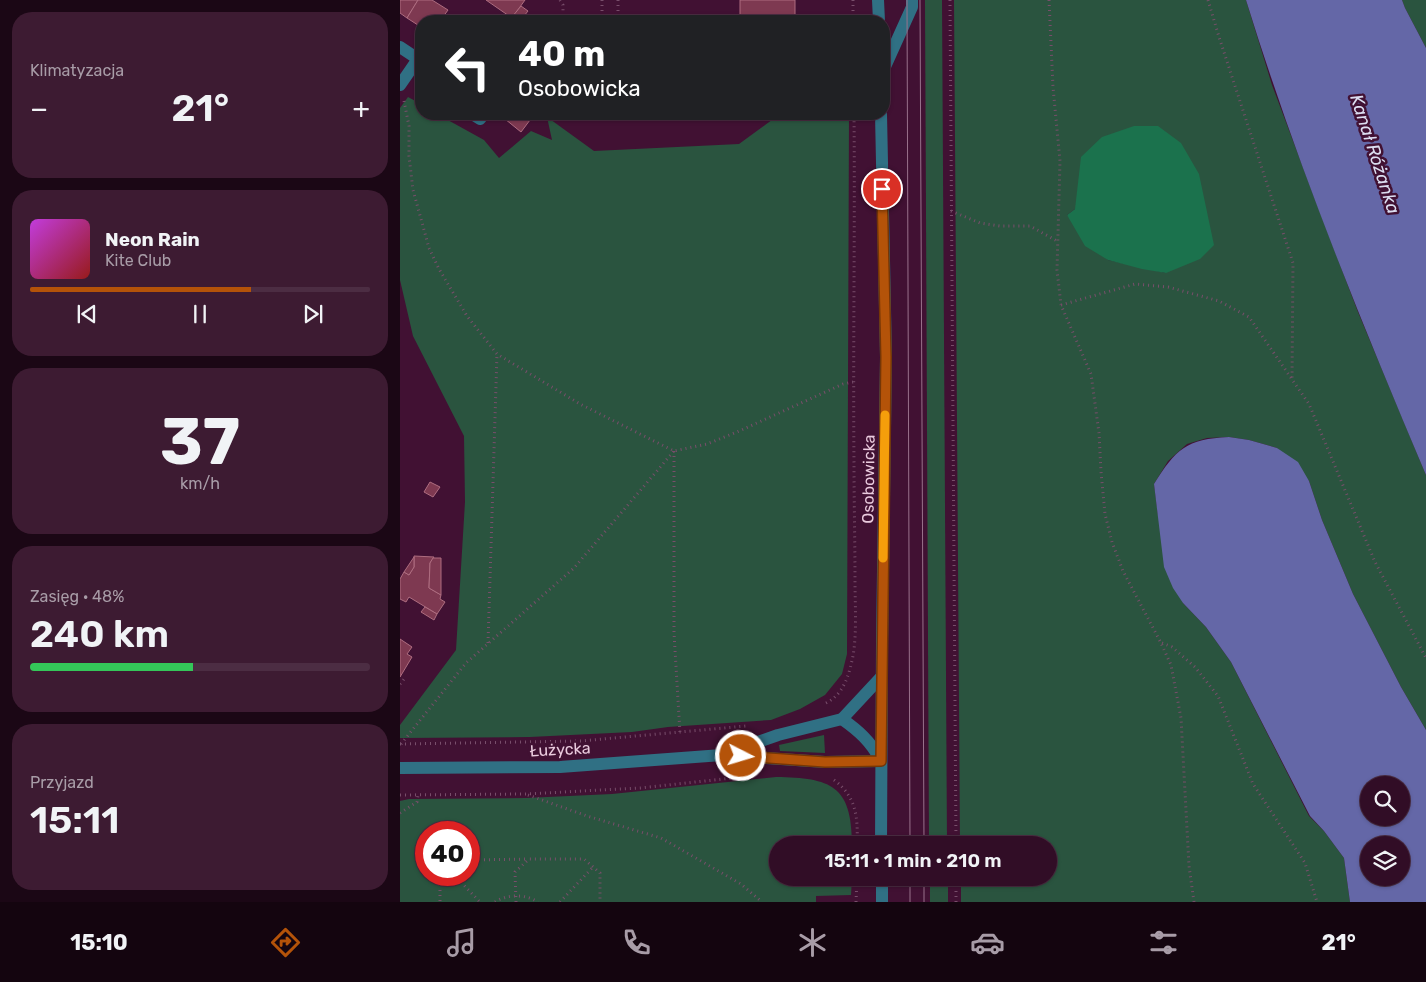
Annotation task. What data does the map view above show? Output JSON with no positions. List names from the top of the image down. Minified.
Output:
{"streets":{"street":["Osobowicka","Łużycka"]},"crossings":[["Osobowicka","Łużycka"]],"water":["Kanał Różanka"],"page":{"tile":["Klimatyzacja",["37","km/h"],["Zasięg · 48%","240 km"],["Przyjazd","15:11"]],"turn":["40 m","Osobowicka"],"heat":["−","21°","+"],"song":["Neon Rain","Kite Club"],"limit":"40","trip":"15:11 · 1 min · 210 m","tabs":["15:10","21°"]}}
